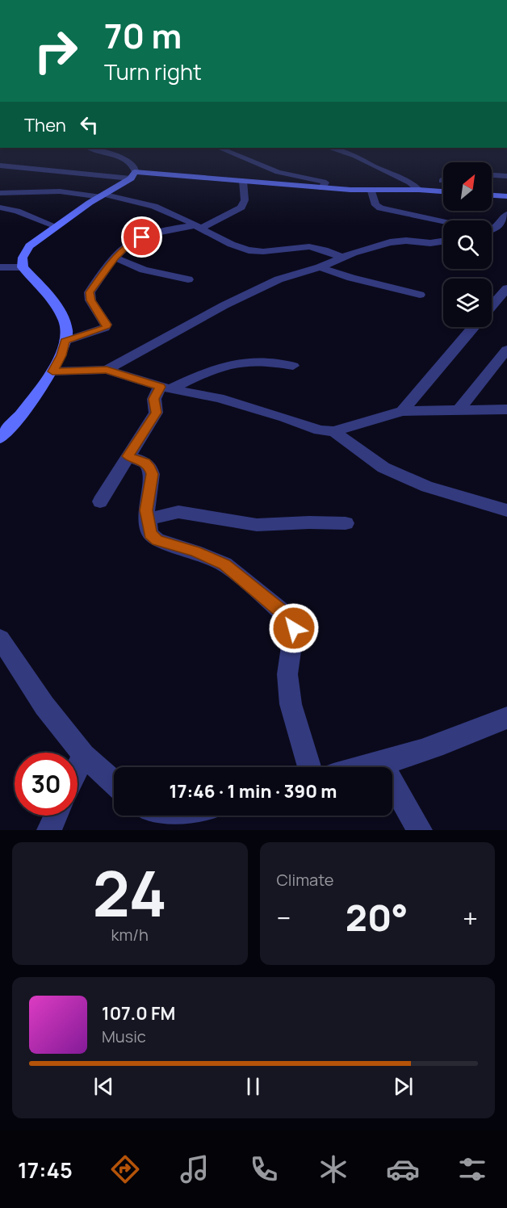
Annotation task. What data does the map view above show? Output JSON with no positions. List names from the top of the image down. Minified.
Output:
{"north":"top right","page":{"turn":["70 m","Turn right"],"then":"Then","limit":"30","trip":"17:46 · 1 min · 390 m","tile":[["24","km/h"],"Climate"],"heat":["−","20°","+"],"song":["107.0 FM","Music"],"tabs":"17:45"}}
